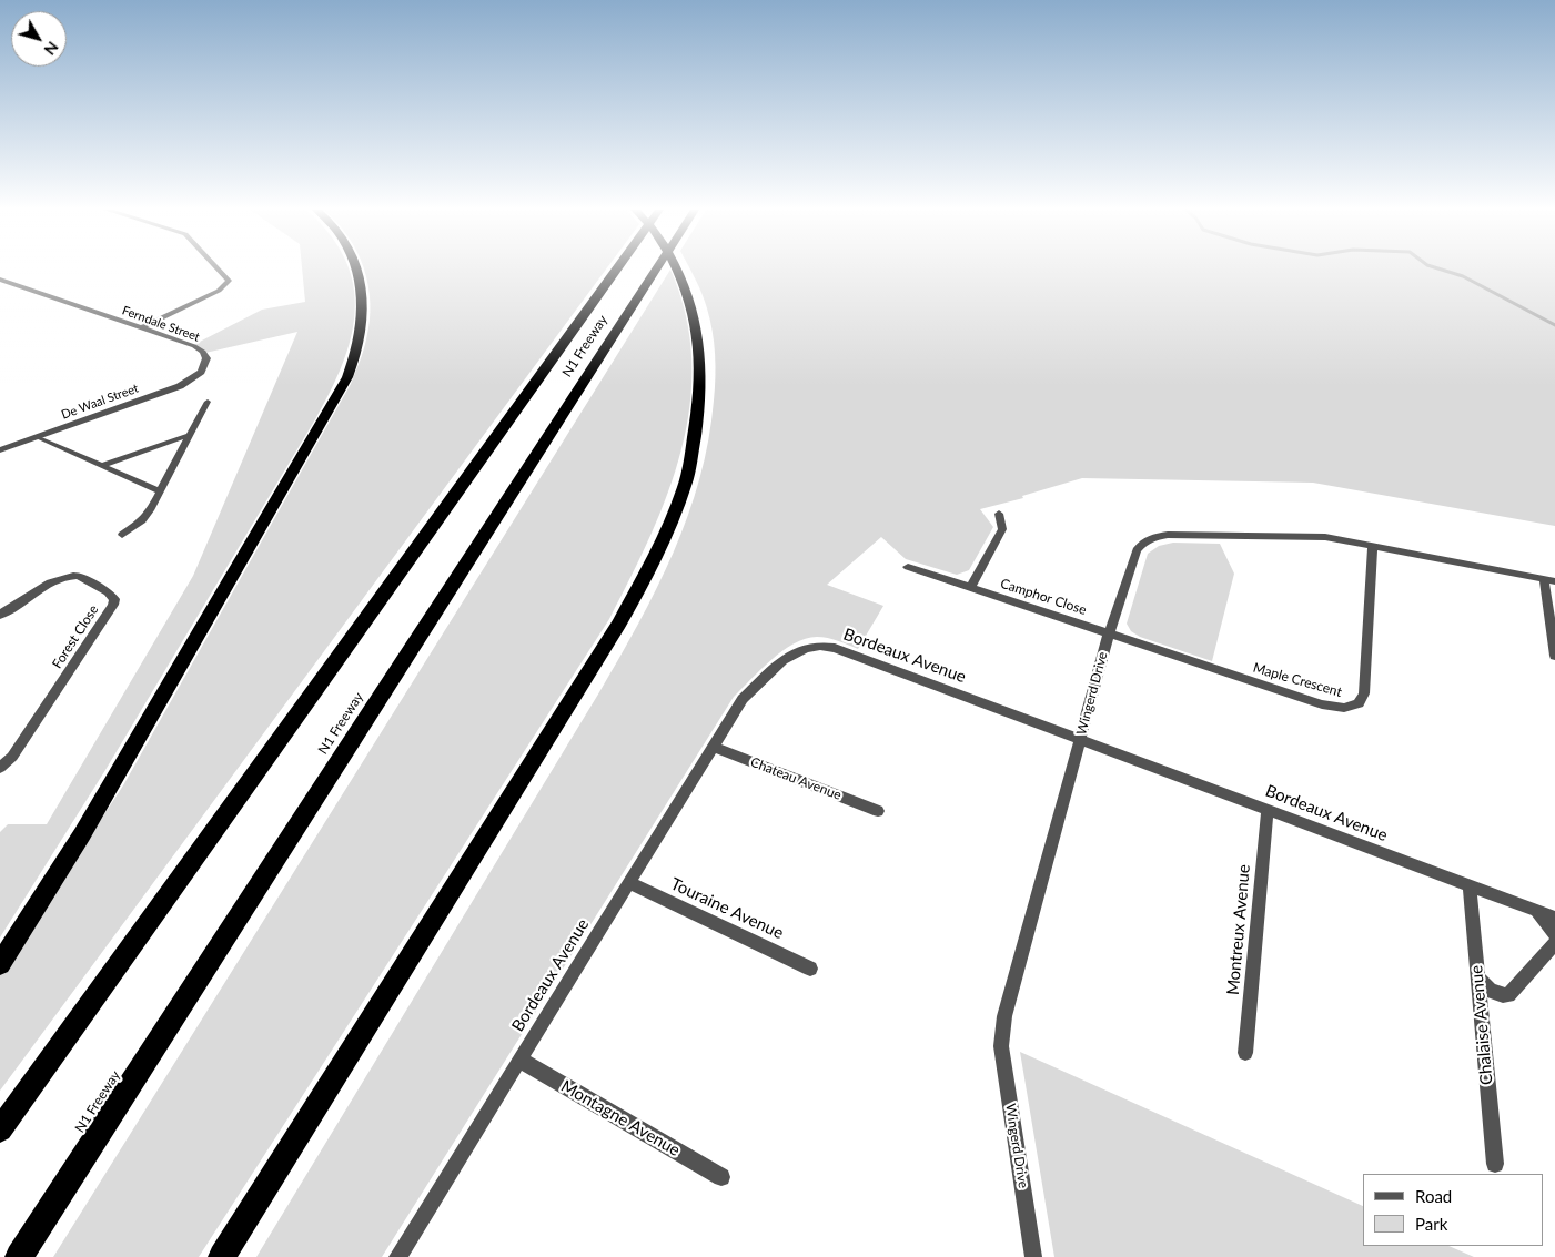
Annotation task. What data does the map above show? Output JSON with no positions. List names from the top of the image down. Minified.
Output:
{"streets":{"highway":["N1 Freeway"],"street":["Ferndale Street","De Waal Street","Camphor Close","Forest Close","Bordeaux Avenue","Maple Crescent","Wingerd Drive","Chateau Avenue","Touraine Avenue","Montreux Avenue","Chalaise Avenue","Montagne Avenue"]},"crossings":[["Ferndale Street","De Waal Street"],["Camphor Close","Maple Crescent"],["Camphor Close","Wingerd Drive"],["Bordeaux Avenue","Wingerd Drive"],["Bordeaux Avenue","Chateau Avenue"],["Bordeaux Avenue","Touraine Avenue"],["Bordeaux Avenue","Montreux Avenue"],["Bordeaux Avenue","Chalaise Avenue"],["Bordeaux Avenue","Montagne Avenue"],["Maple Crescent","Wingerd Drive"]],"legend":["Road","Park"],"north":"bottom right"}
